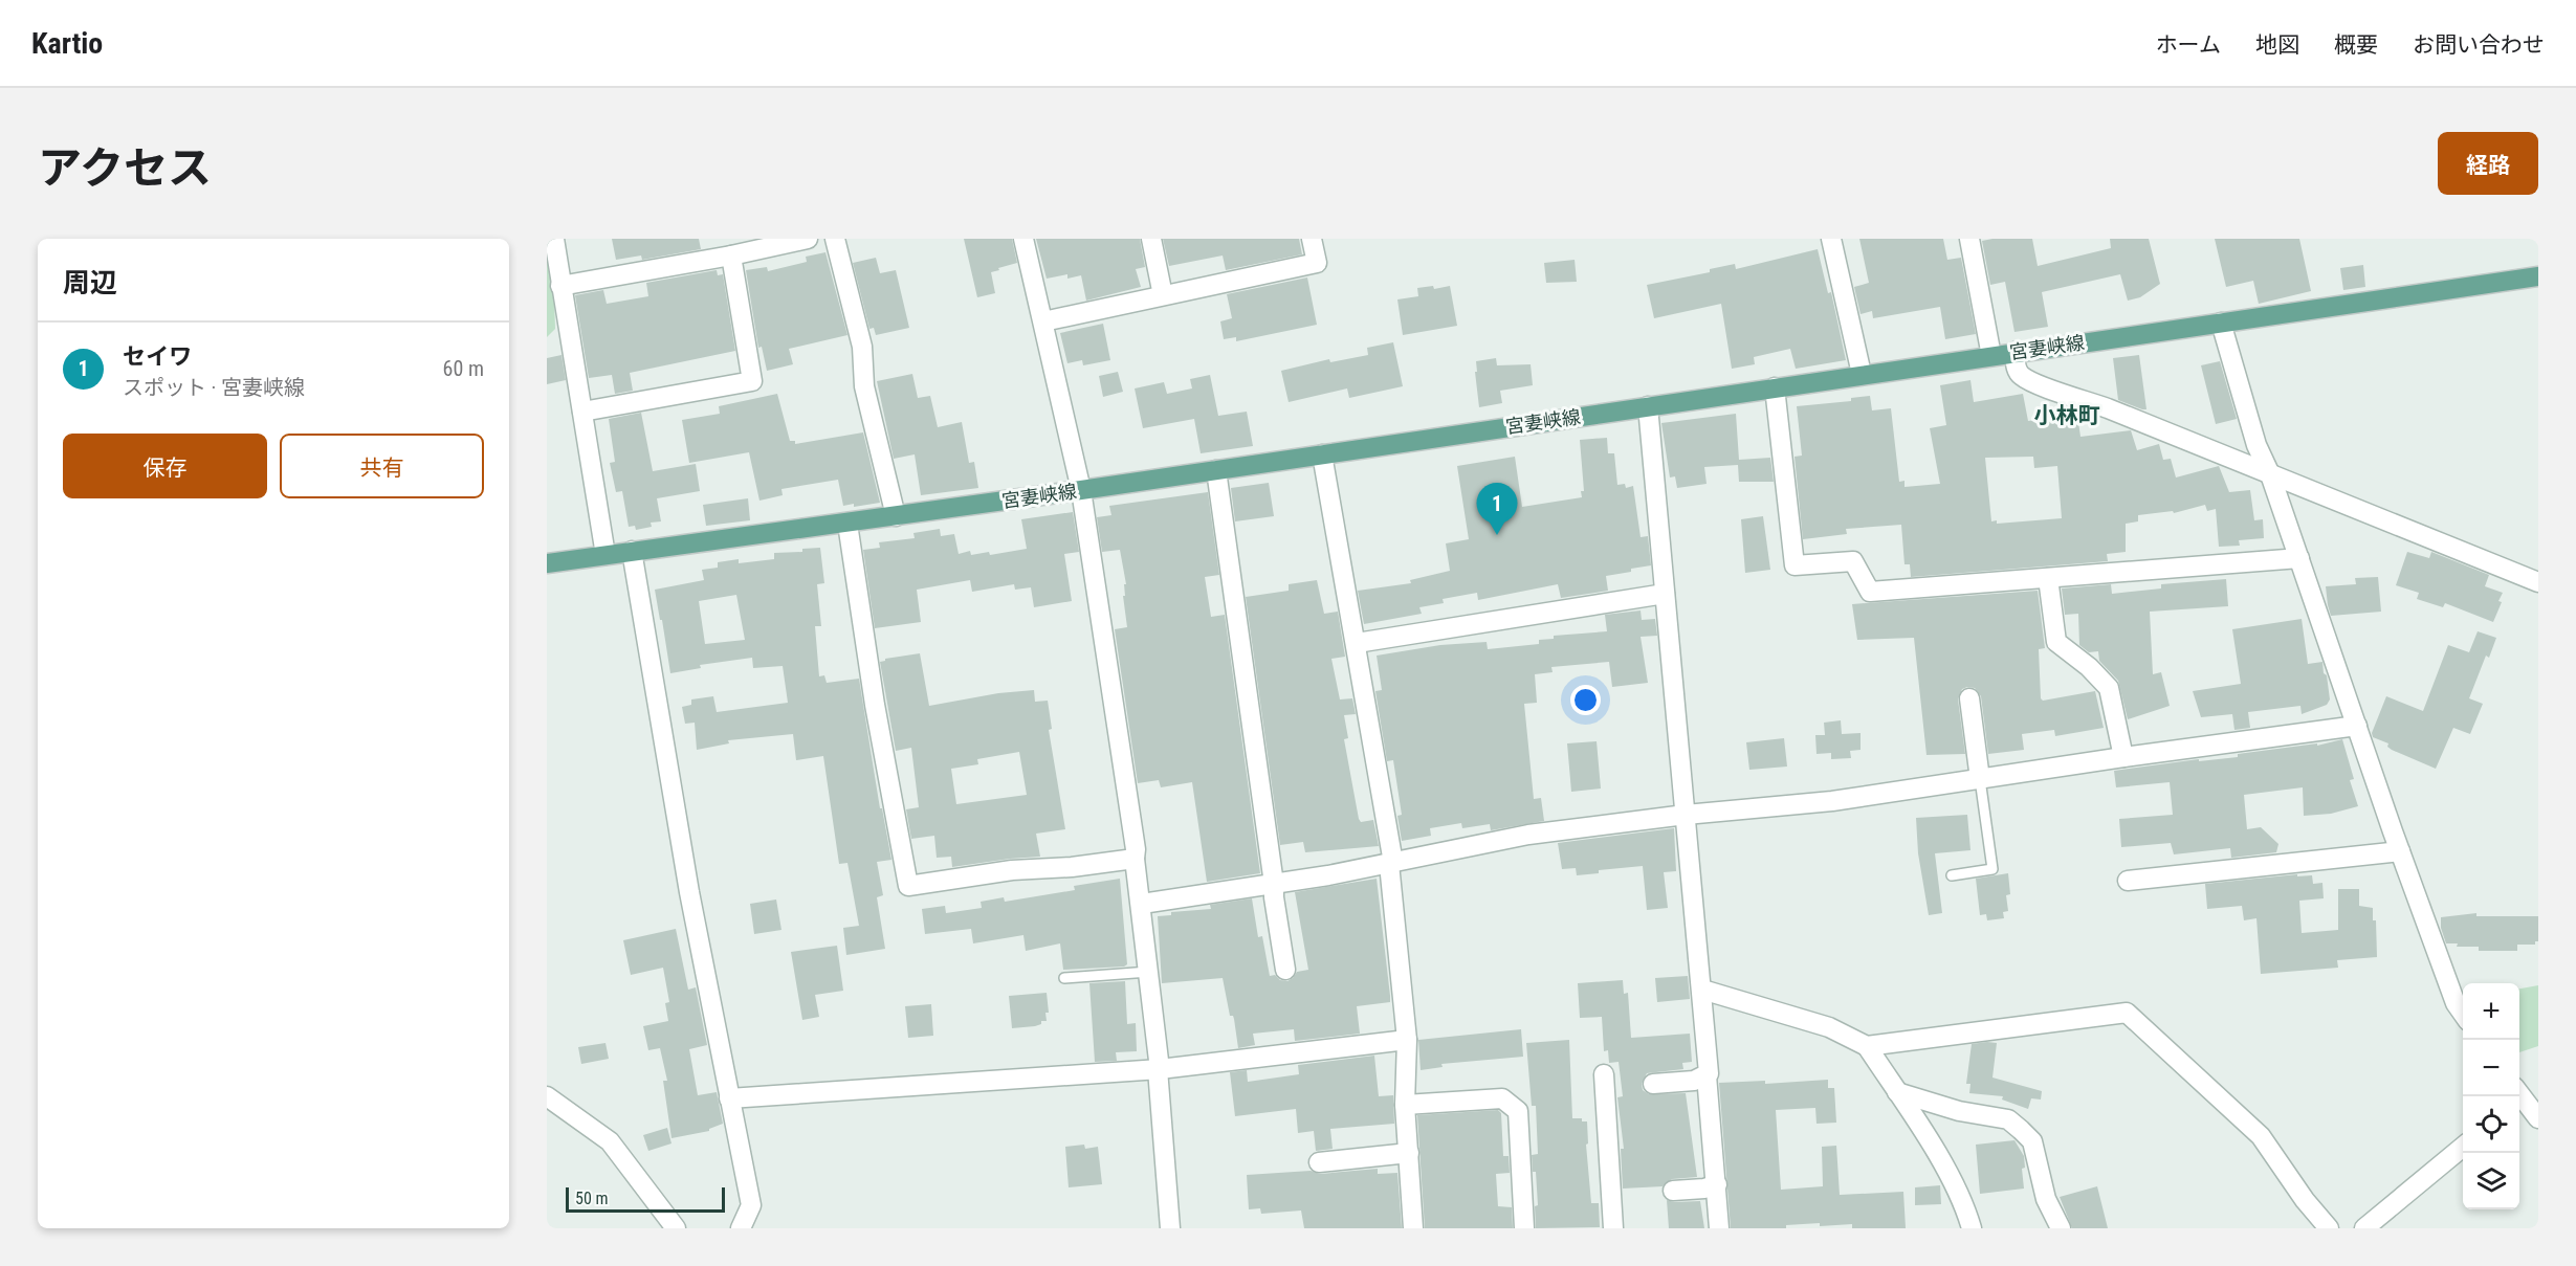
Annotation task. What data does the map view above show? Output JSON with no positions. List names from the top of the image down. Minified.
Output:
{"streets":{"main road":["宮妻峡線"]},"districts":["小林町"],"scale_bar":"50 m","page":{"header":"Kartio","nav":["ホーム","地図","概要","お問い合わせ"],"title":"アクセス","buttons":["経路",["保存","共有"]],"heading":"周辺","list":[{"mark":"1","name":"セイワ","note":"スポット · 宮妻峡線","value":"60 m"}],"pins":"1","map_buttons":["+","−"],"scale":"50 m"}}
